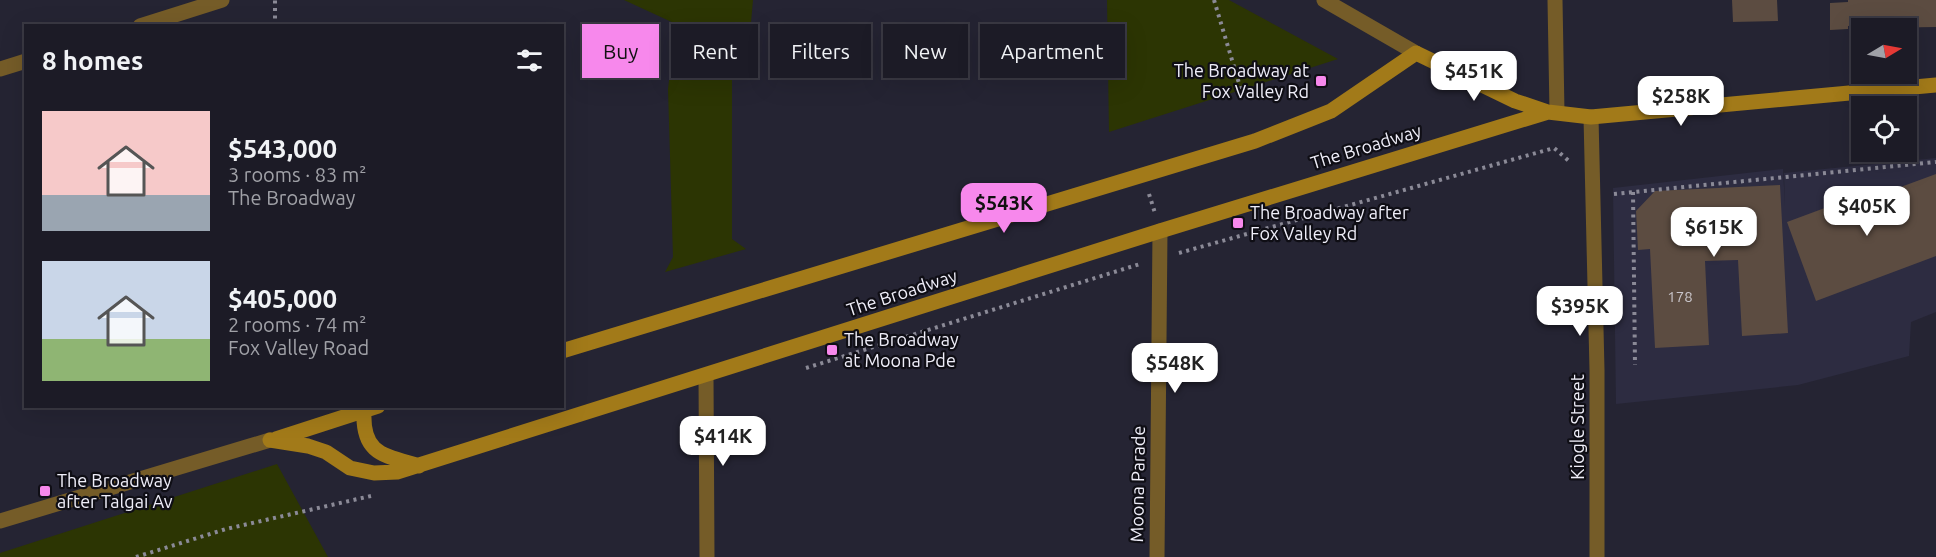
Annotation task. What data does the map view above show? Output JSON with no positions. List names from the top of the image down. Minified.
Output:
{"streets":{"street":["The Broadway","Kiogle Street","Moona Parade"]},"crossings":[["The Broadway","Moona Parade"]],"places":{"transit":["The Broadway at Fox Valley Rd","The Broadway after Fox Valley Rd","The Broadway at Moona Pde","The Broadway after Talgai Av"]},"house_numbers":["178"],"north":"right","page":{"chip":["Buy","Rent","Filters","New","Apartment"],"heading":"8 homes","price":["$451K","$258K","$543K","$405K","$615K","$395K","$548K","$414K"],"list":[{"name":"$543,000","note":"3 rooms · 83 m² · The Broadway"},{"name":"$405,000","note":"2 rooms · 74 m² · Fox Valley Road"}]}}
